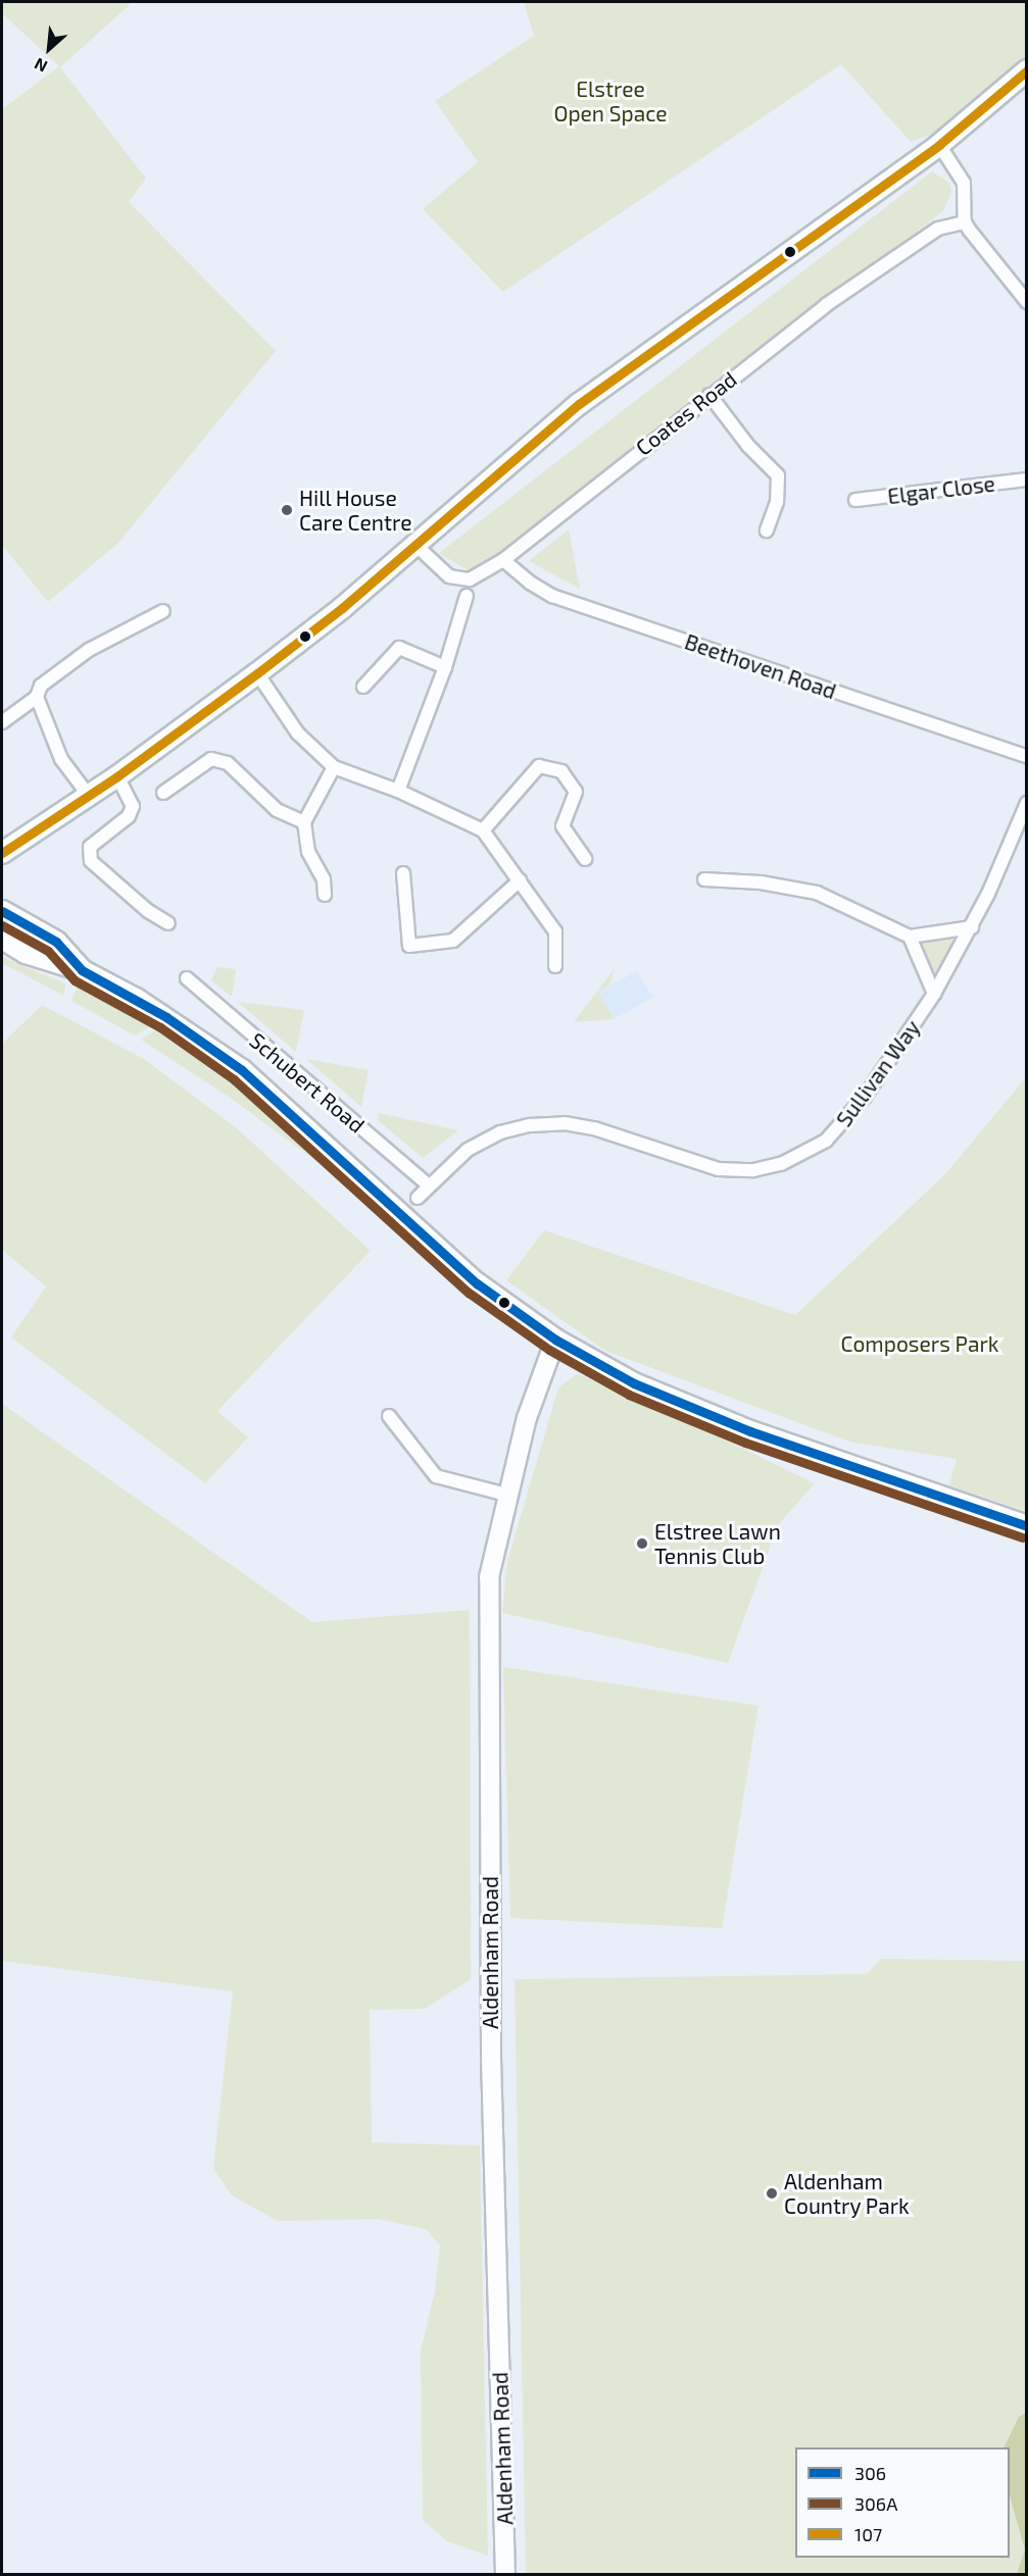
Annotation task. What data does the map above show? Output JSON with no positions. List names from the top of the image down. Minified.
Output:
{"streets":{"street":["Coates Road","Elgar Close","Beethoven Road","Sullivan Way","Schubert Road","Aldenham Road"]},"crossings":[["Coates Road","Beethoven Road"],["Sullivan Way","Schubert Road"]],"parks":["Elstree Open Space","Composers Park"],"places":["Hill House Care Centre","Elstree Lawn Tennis Club","Aldenham Country Park"],"lines":["transit line 107","transit line 306","transit line 306A"],"legend":["306","306A","107"],"north":"bottom left"}
